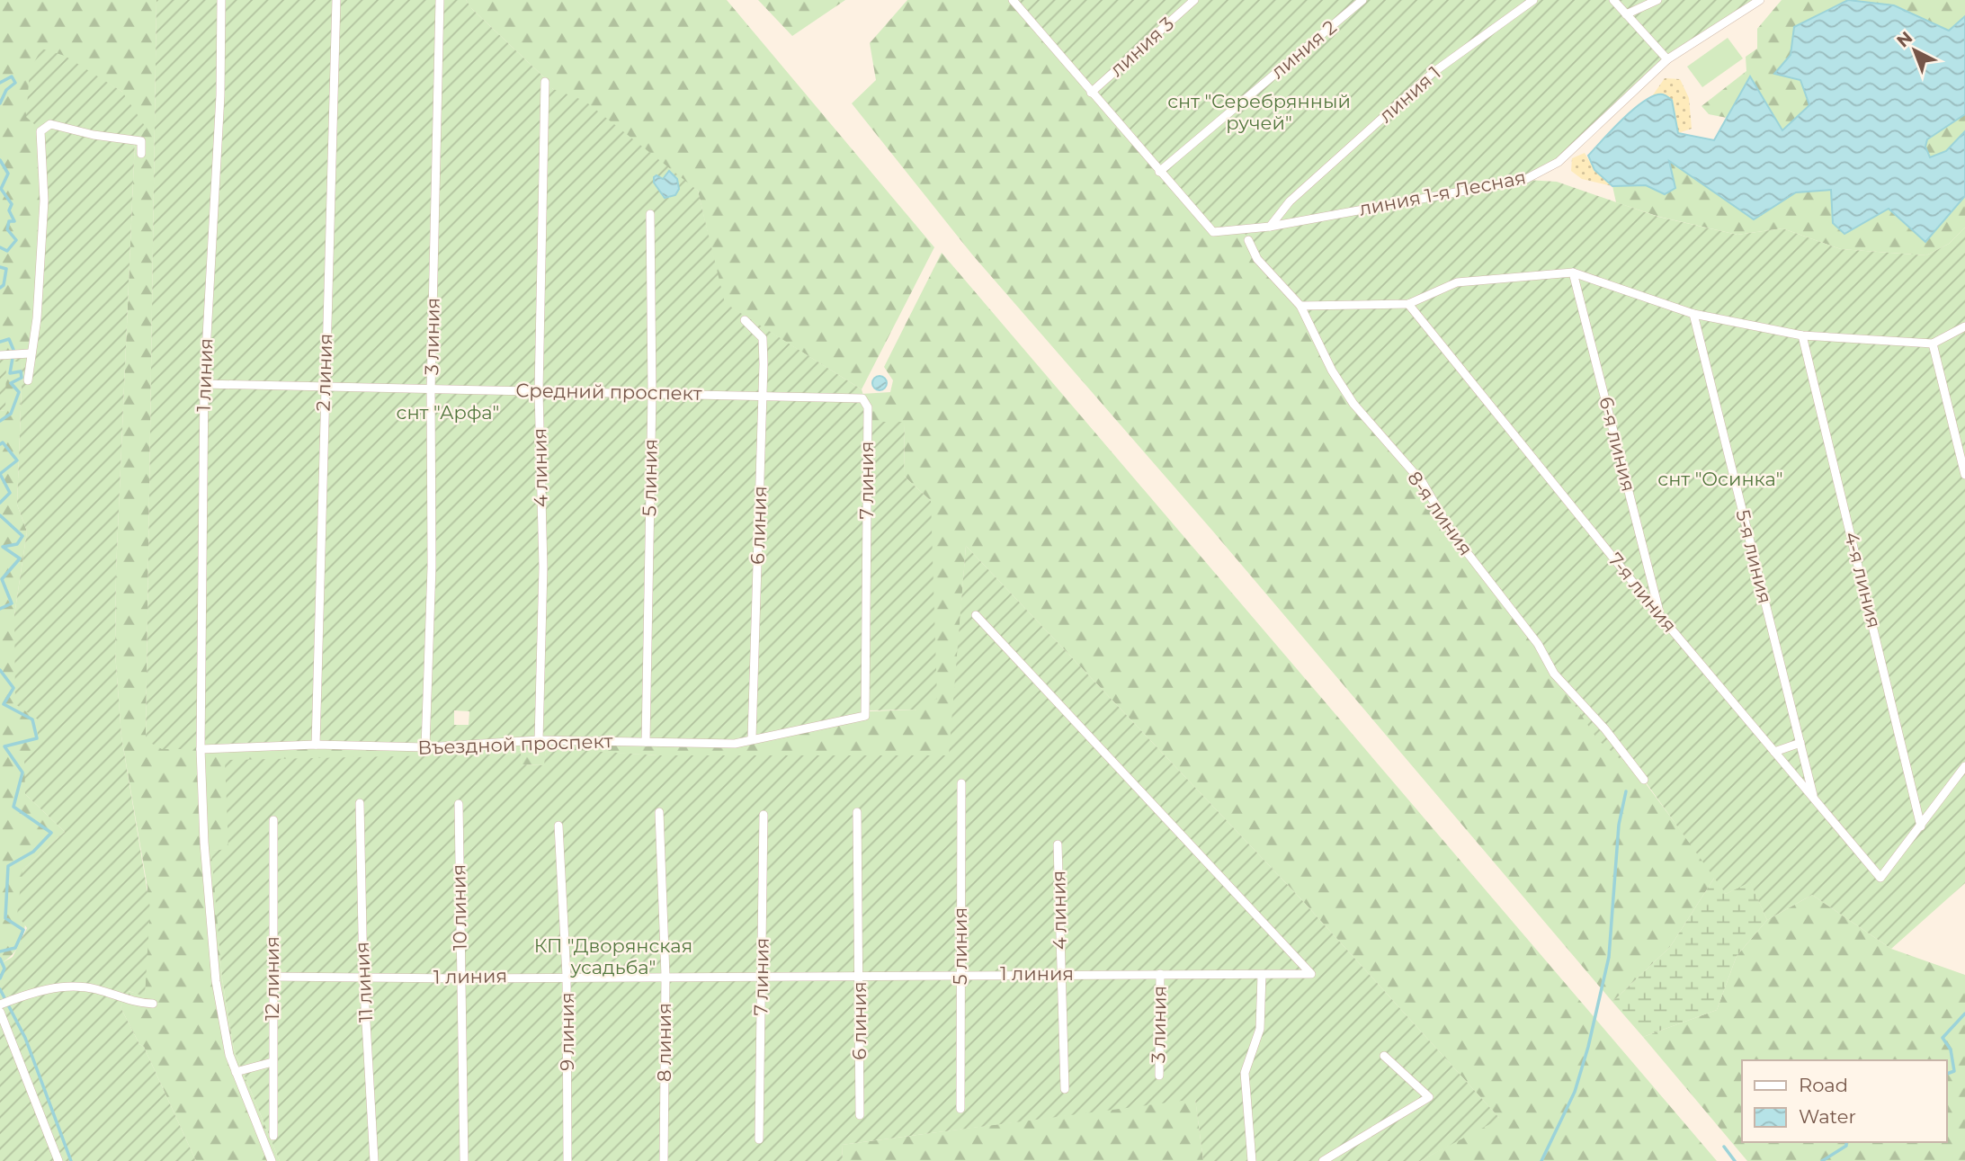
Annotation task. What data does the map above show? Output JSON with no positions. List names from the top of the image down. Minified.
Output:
{"streets":{"street":["линия 3","линия 2","линия 1","линия 1-я Лесная","3 линия","2 линия","1 линия","Средний проспект","6-я линия","4 линия","5 линия","7 линия","8-я линия","6 линия","5-я линия","4-я линия","7-я линия","Въездной проспект","10 линия","12 линия","11 линия","9 линия","8 линия"]},"crossings":[["линия 2","линия 1-я Лесная"],["линия 1","линия 1-я Лесная"],["3 линия","1 линия"],["3 линия","Средний проспект"],["3 линия","Въездной проспект"],["2 линия","Средний проспект"],["2 линия","Въездной проспект"],["1 линия","Средний проспект"],["1 линия","4 линия"],["1 линия","5 линия"],["1 линия","7 линия"],["1 линия","6 линия"],["1 линия","Въездной проспект"],["1 линия","10 линия"],["1 линия","12 линия"],["1 линия","11 линия"],["1 линия","9 линия"],["1 линия","8 линия"],["Средний проспект","4 линия"],["Средний проспект","5 линия"],["Средний проспект","7 линия"],["Средний проспект","6 линия"],["6-я линия","7-я линия"],["4 линия","Въездной проспект"],["5 линия","Въездной проспект"],["7 линия","Въездной проспект"],["6 линия","Въездной проспект"],["5-я линия","7-я линия"],["4-я линия","7-я линия"]],"parks":["снт \"Серебрянный ручей\"","снт \"Арфа\"","снт \"Осинка\"","КП \"Дворянская усадьба\""],"legend":["Road","Water"],"north":"top left"}
